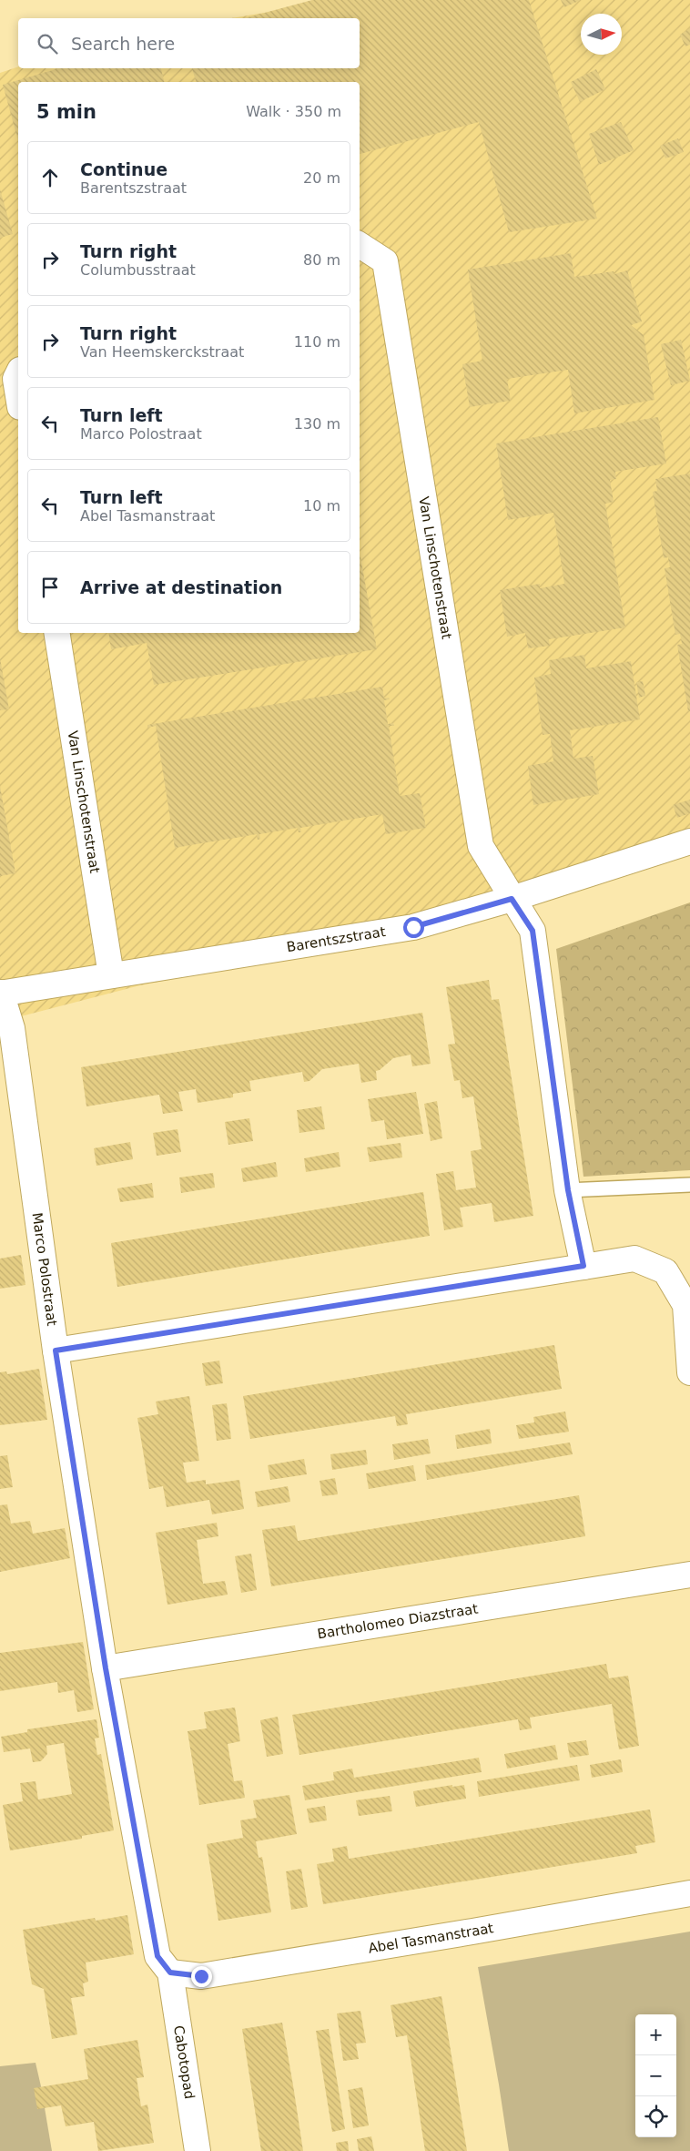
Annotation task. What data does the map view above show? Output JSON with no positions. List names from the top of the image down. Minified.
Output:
{"streets":{"street":["Van Linschotenstraat","Barentszstraat","Marco Polostraat","Bartholomeo Diazstraat","Abel Tasmanstraat","Cabotopad"]},"crossings":[["Van Linschotenstraat","Barentszstraat"],["Barentszstraat","Marco Polostraat"],["Marco Polostraat","Bartholomeo Diazstraat"],["Marco Polostraat","Abel Tasmanstraat"],["Marco Polostraat","Cabotopad"],["Abel Tasmanstraat","Cabotopad"]],"north":"right","page":{"search":"Search here","heading":["5 min","Walk · 350 m"],"list":[["Continue","Barentszstraat","20 m"],["Turn right","Columbusstraat","80 m"],["Turn right","Van Heemskerckstraat","110 m"],["Turn left","Marco Polostraat","130 m"],["Turn left","Abel Tasmanstraat","10 m"],"Arrive at destination"],"map_buttons":["+","−"]}}
